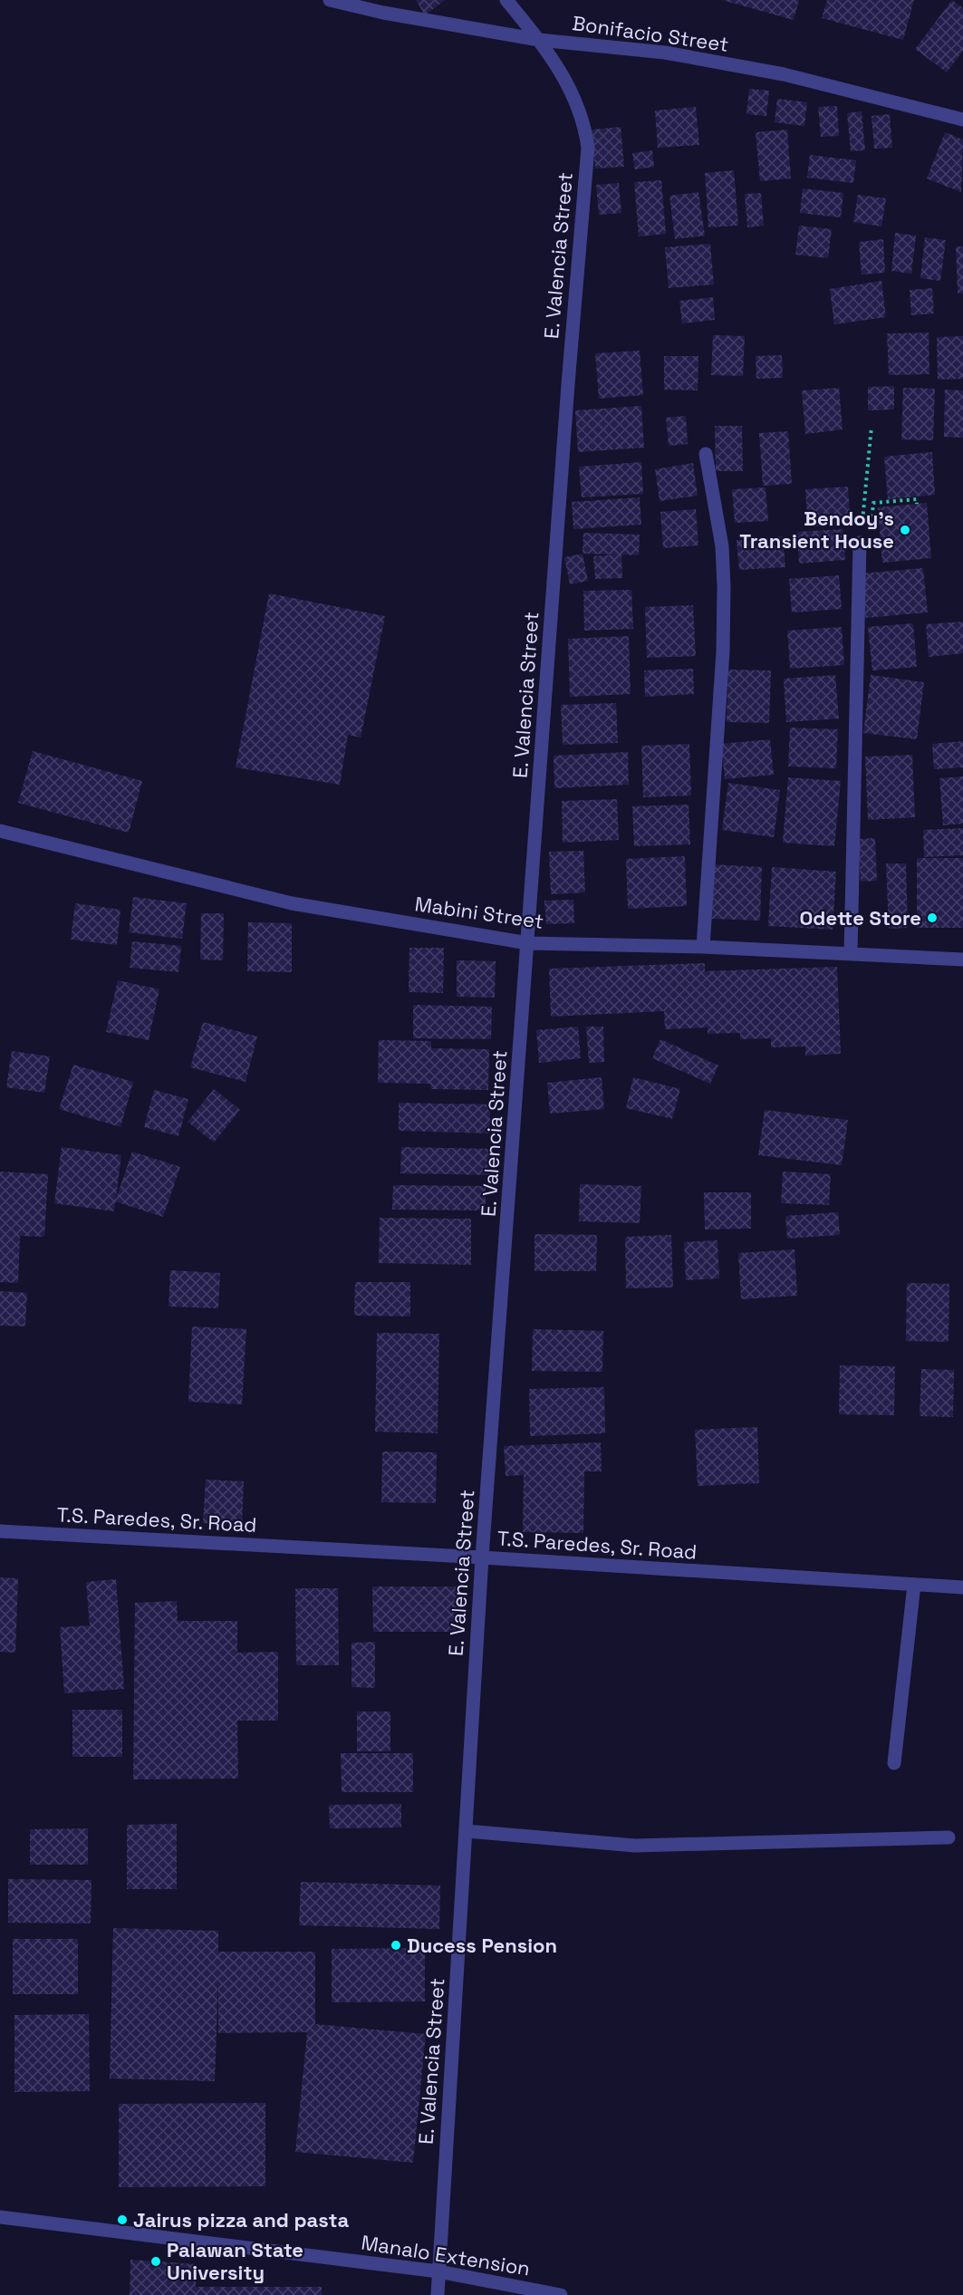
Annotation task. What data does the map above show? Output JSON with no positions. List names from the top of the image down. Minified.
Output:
{"streets":{"street":["Bonifacio Street","E. Valencia Street","Mabini Street","T.S. Paredes, Sr. Road","Manalo Extension"]},"crossings":[["Bonifacio Street","E. Valencia Street"],["E. Valencia Street","Mabini Street"],["E. Valencia Street","T.S. Paredes, Sr. Road"],["E. Valencia Street","Manalo Extension"]],"places":["Bendoy’s Transient House","Odette Store","Ducess Pension","Jairus pizza and pasta","Palawan State University"]}
